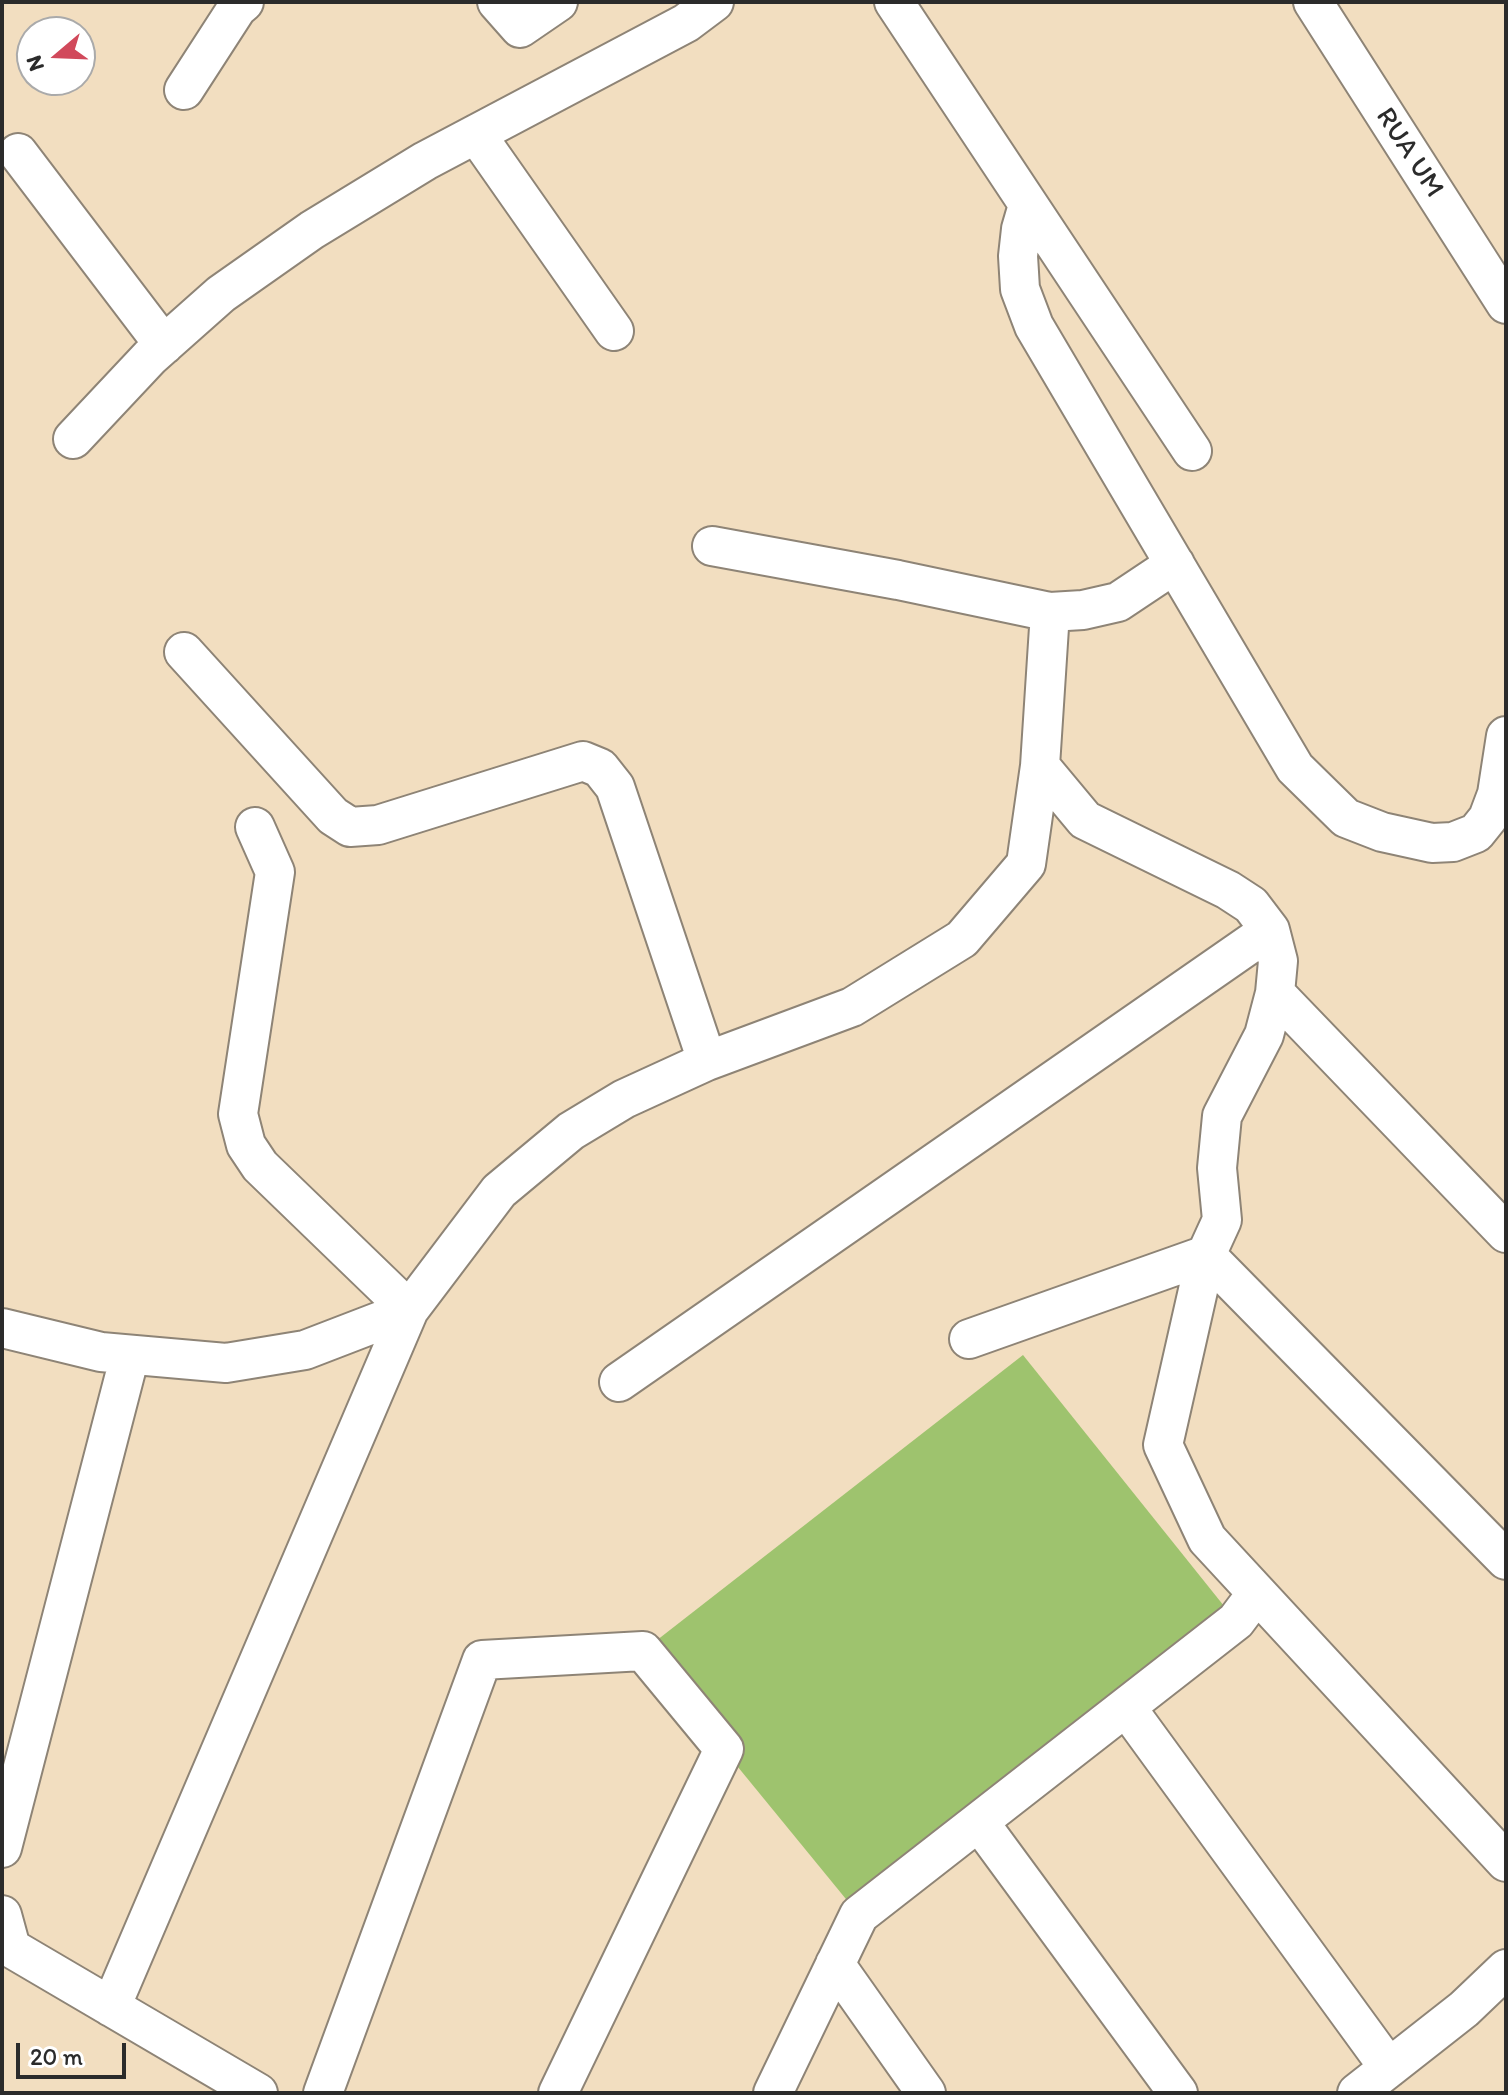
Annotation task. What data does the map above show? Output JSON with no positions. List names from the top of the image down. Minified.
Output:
{"streets":{"street":["RUA UM"]},"scale_bar":"20 m","north":"left"}
